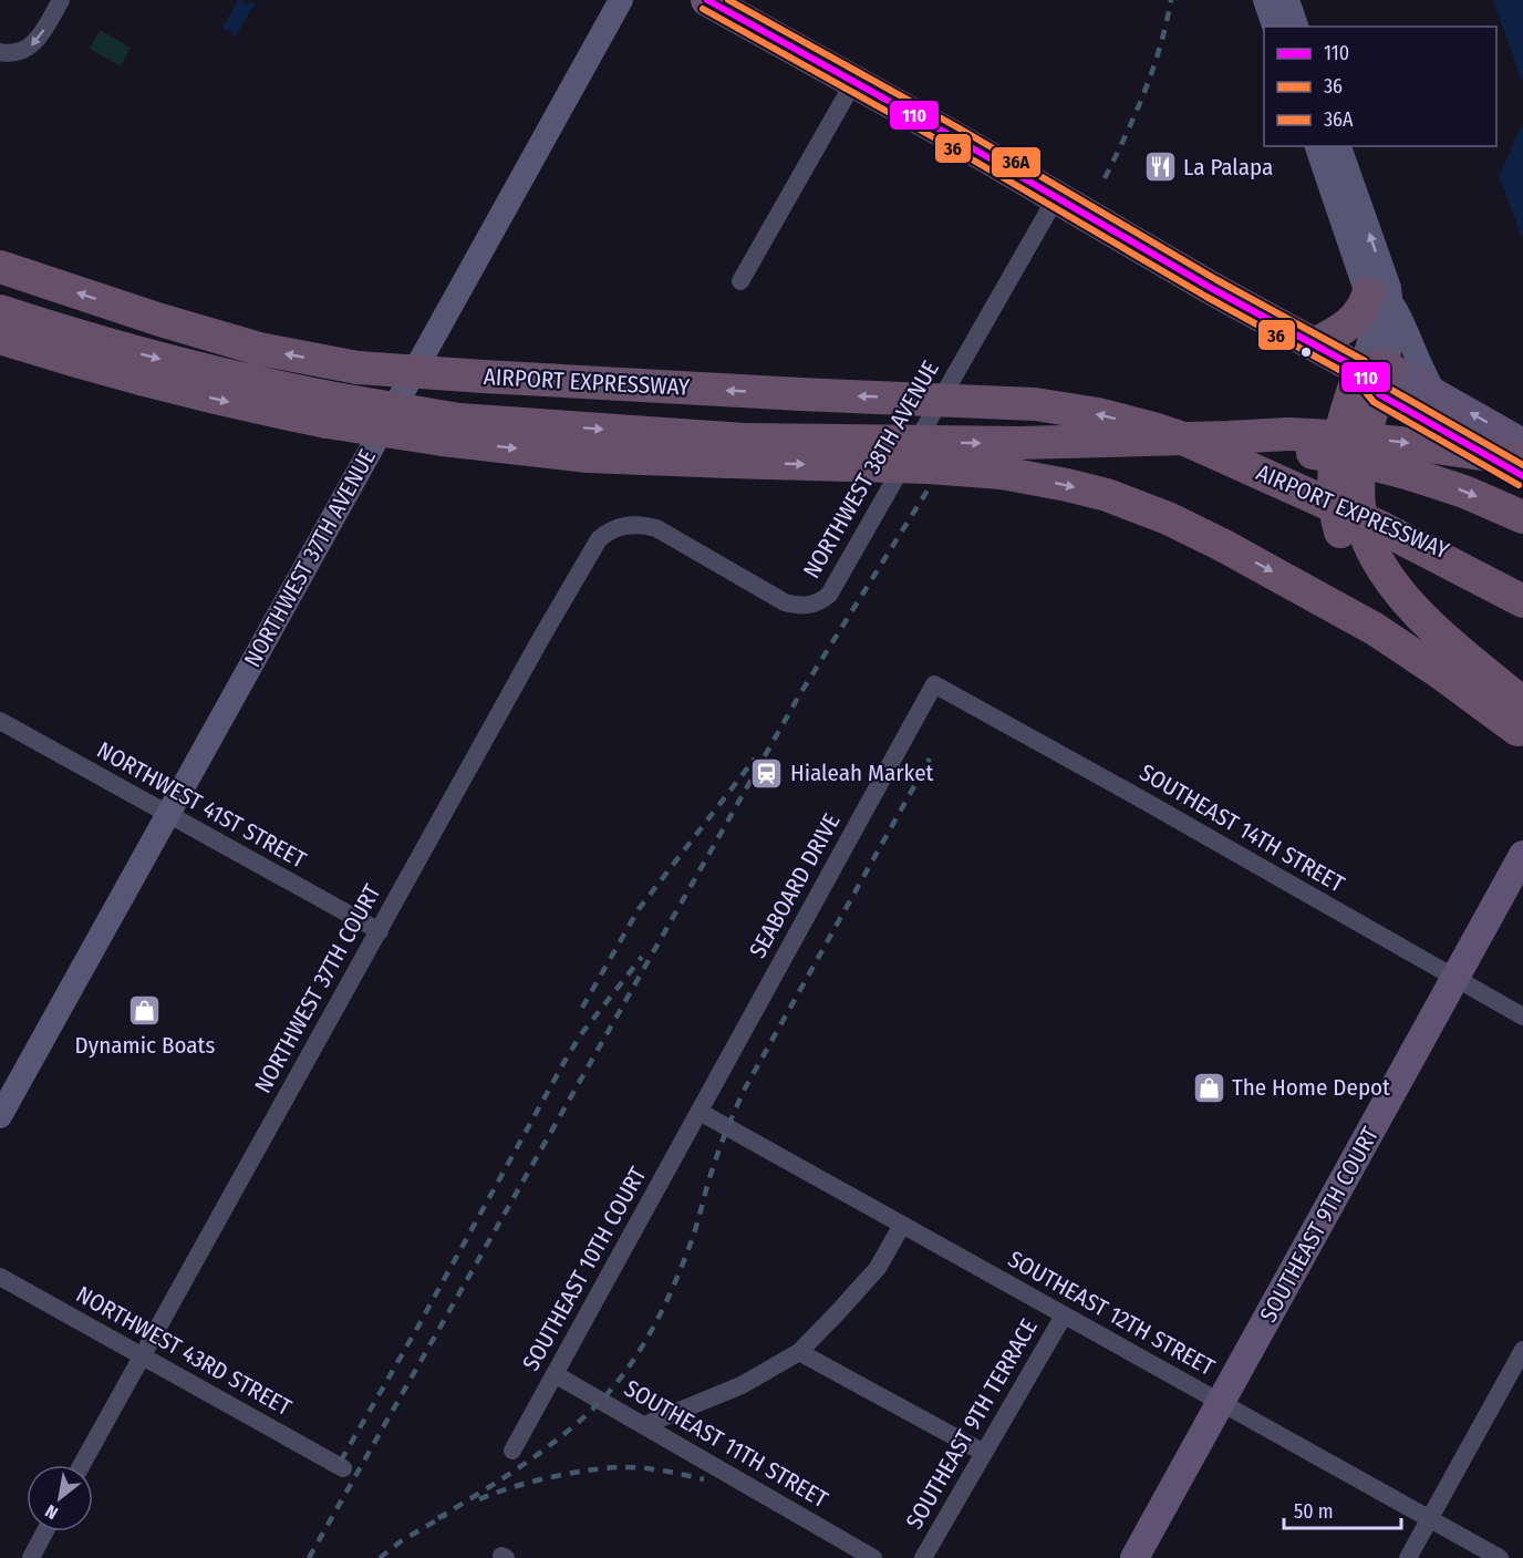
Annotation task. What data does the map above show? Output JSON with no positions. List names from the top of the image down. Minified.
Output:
{"streets":{"highway":["AIRPORT EXPRESSWAY"],"main road":["SOUTHEAST 9TH COURT"],"street":["NORTHWEST 38TH AVENUE","NORTHWEST 37TH AVENUE","NORTHWEST 41ST STREET","SOUTHEAST 14TH STREET","SEABOARD DRIVE","NORTHWEST 37TH COURT","SOUTHEAST 10TH COURT","SOUTHEAST 12TH STREET","NORTHWEST 43RD STREET","SOUTHEAST 9TH TERRACE","SOUTHEAST 11TH STREET"]},"crossings":[["NORTHWEST 38TH AVENUE","NORTHWEST 37TH COURT"],["NORTHWEST 37TH AVENUE","NORTHWEST 41ST STREET"],["NORTHWEST 41ST STREET","NORTHWEST 37TH COURT"],["SOUTHEAST 14TH STREET","SEABOARD DRIVE"],["SOUTHEAST 14TH STREET","SOUTHEAST 9TH COURT"],["SEABOARD DRIVE","SOUTHEAST 10TH COURT"],["SEABOARD DRIVE","SOUTHEAST 12TH STREET"],["NORTHWEST 37TH COURT","NORTHWEST 43RD STREET"],["SOUTHEAST 9TH COURT","SOUTHEAST 12TH STREET"],["SOUTHEAST 10TH COURT","SOUTHEAST 12TH STREET"],["SOUTHEAST 10TH COURT","SOUTHEAST 11TH STREET"],["SOUTHEAST 12TH STREET","SOUTHEAST 9TH TERRACE"]],"places":{"restaurant":["La Palapa"],"station":["Hialeah Market"],"shop":["Dynamic Boats","The Home Depot"]},"lines":["transit line 110","transit line 36A","transit line 36"],"legend":["110","36","36A"],"scale_bar":"50 m","north":"bottom left"}
